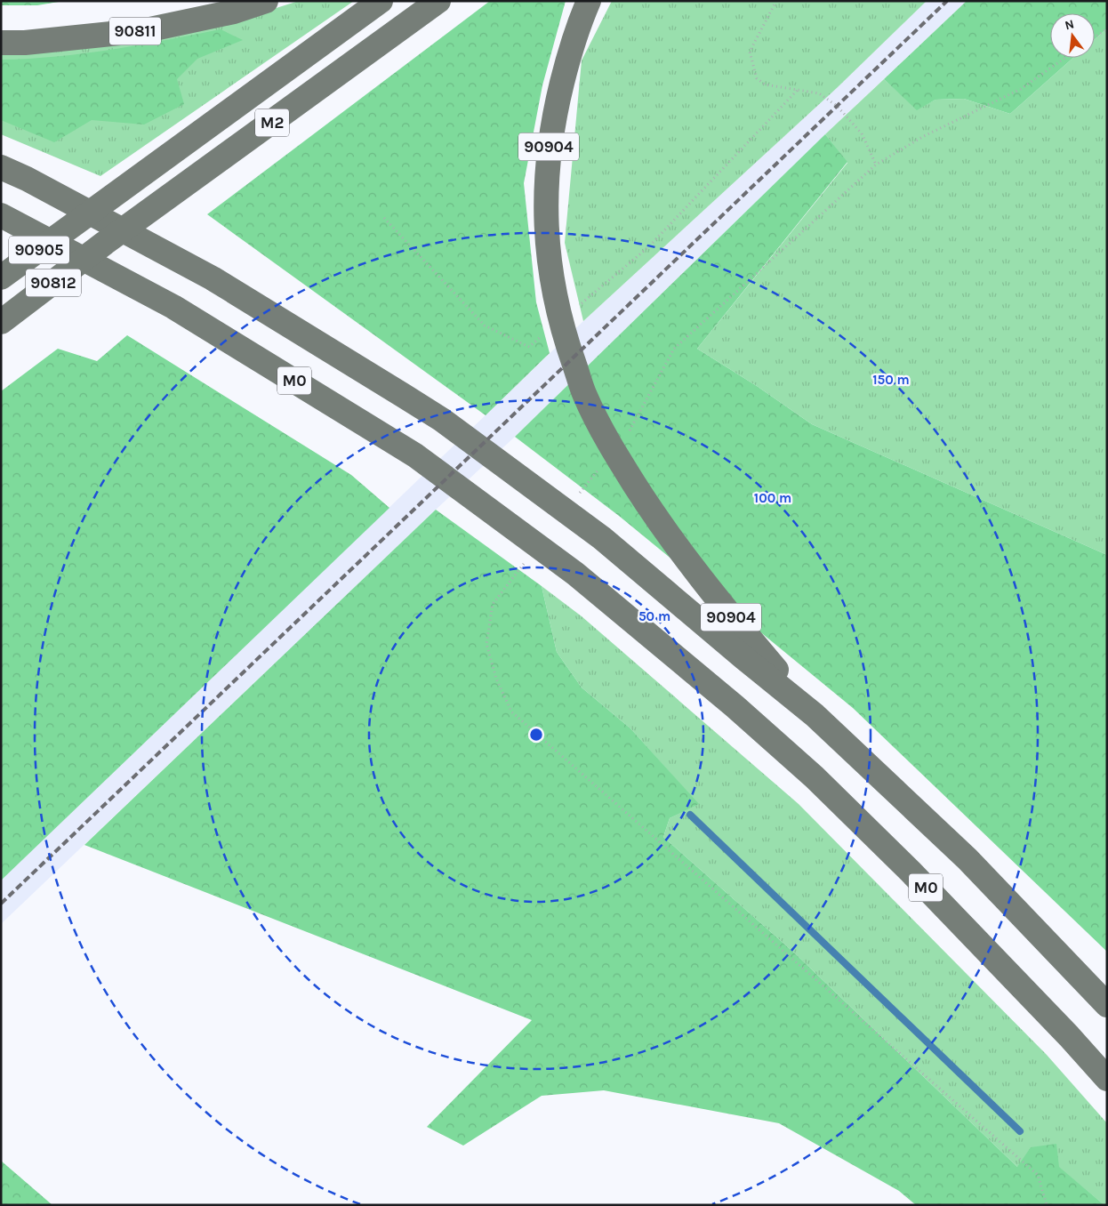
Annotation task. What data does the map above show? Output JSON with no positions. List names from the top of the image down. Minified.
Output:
{"streets":{"highway":["90811","M2","90904","90905","90812","M0"]},"crossings":[["M2","90905"],["M2","90812"],["90904","M0"]],"north":"top","rings":["150 m","100 m","50 m"]}
